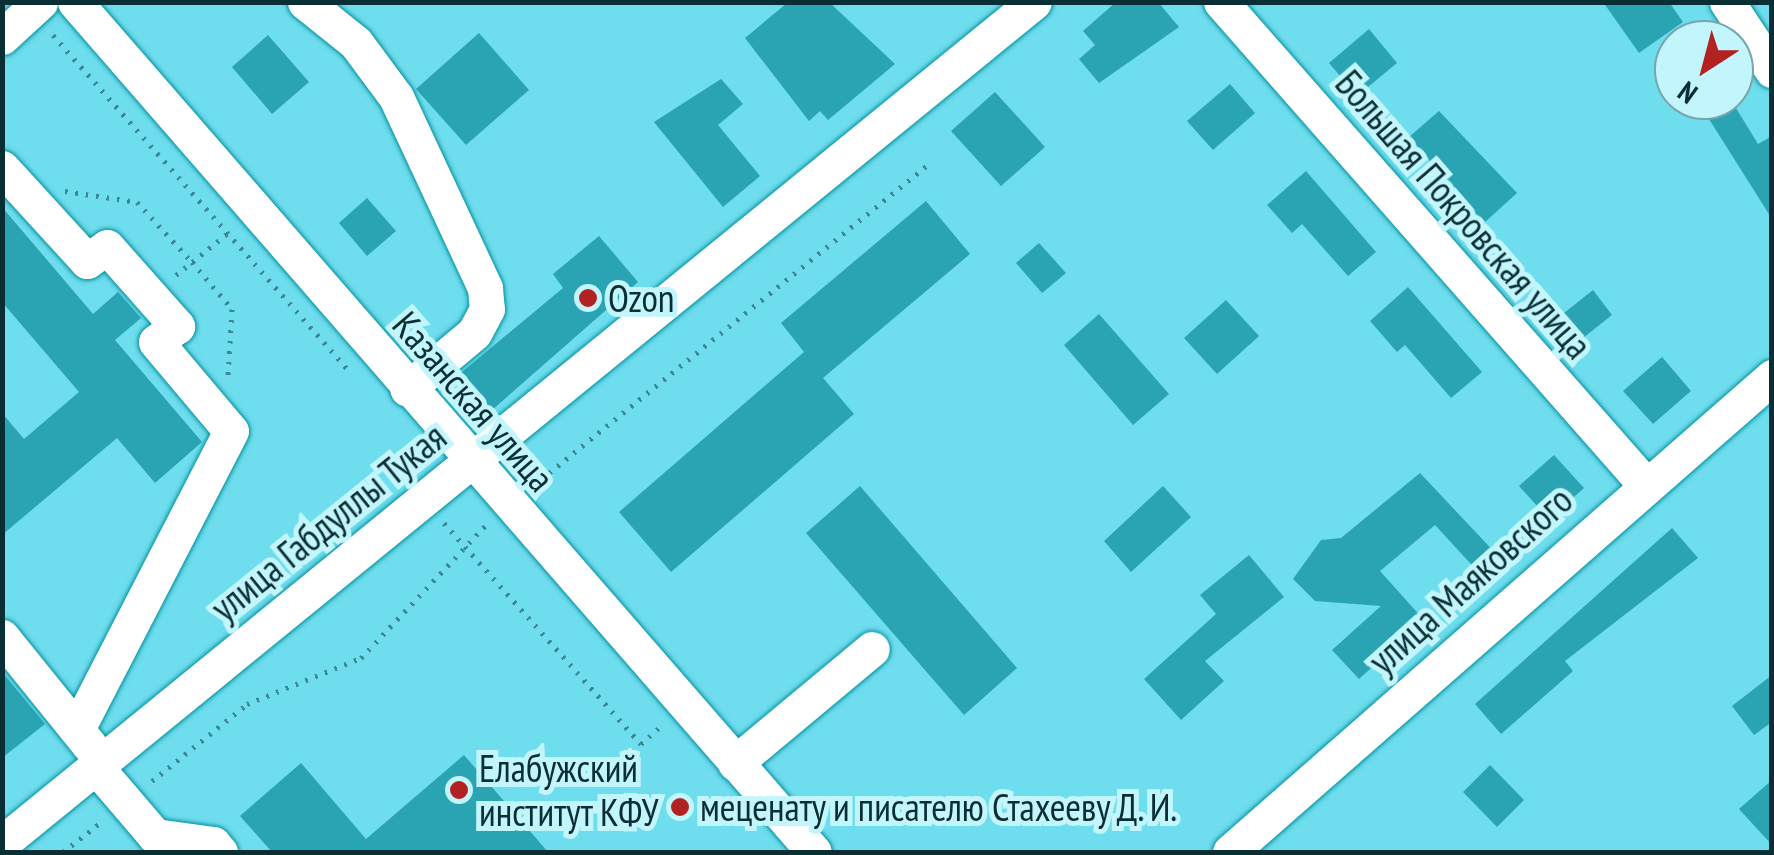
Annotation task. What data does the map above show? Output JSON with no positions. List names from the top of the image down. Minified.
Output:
{"streets":{"street":["Большая Покровская улица","Казанская улица","улица Габдуллы Тукая","улица Маяковского"]},"crossings":[["Большая Покровская улица","улица Маяковского"],["Казанская улица","улица Габдуллы Тукая"]],"places":["Ozon","Елабужский институт КФУ","меценату и писателю Стахееву Д. И."],"north":"bottom left"}
